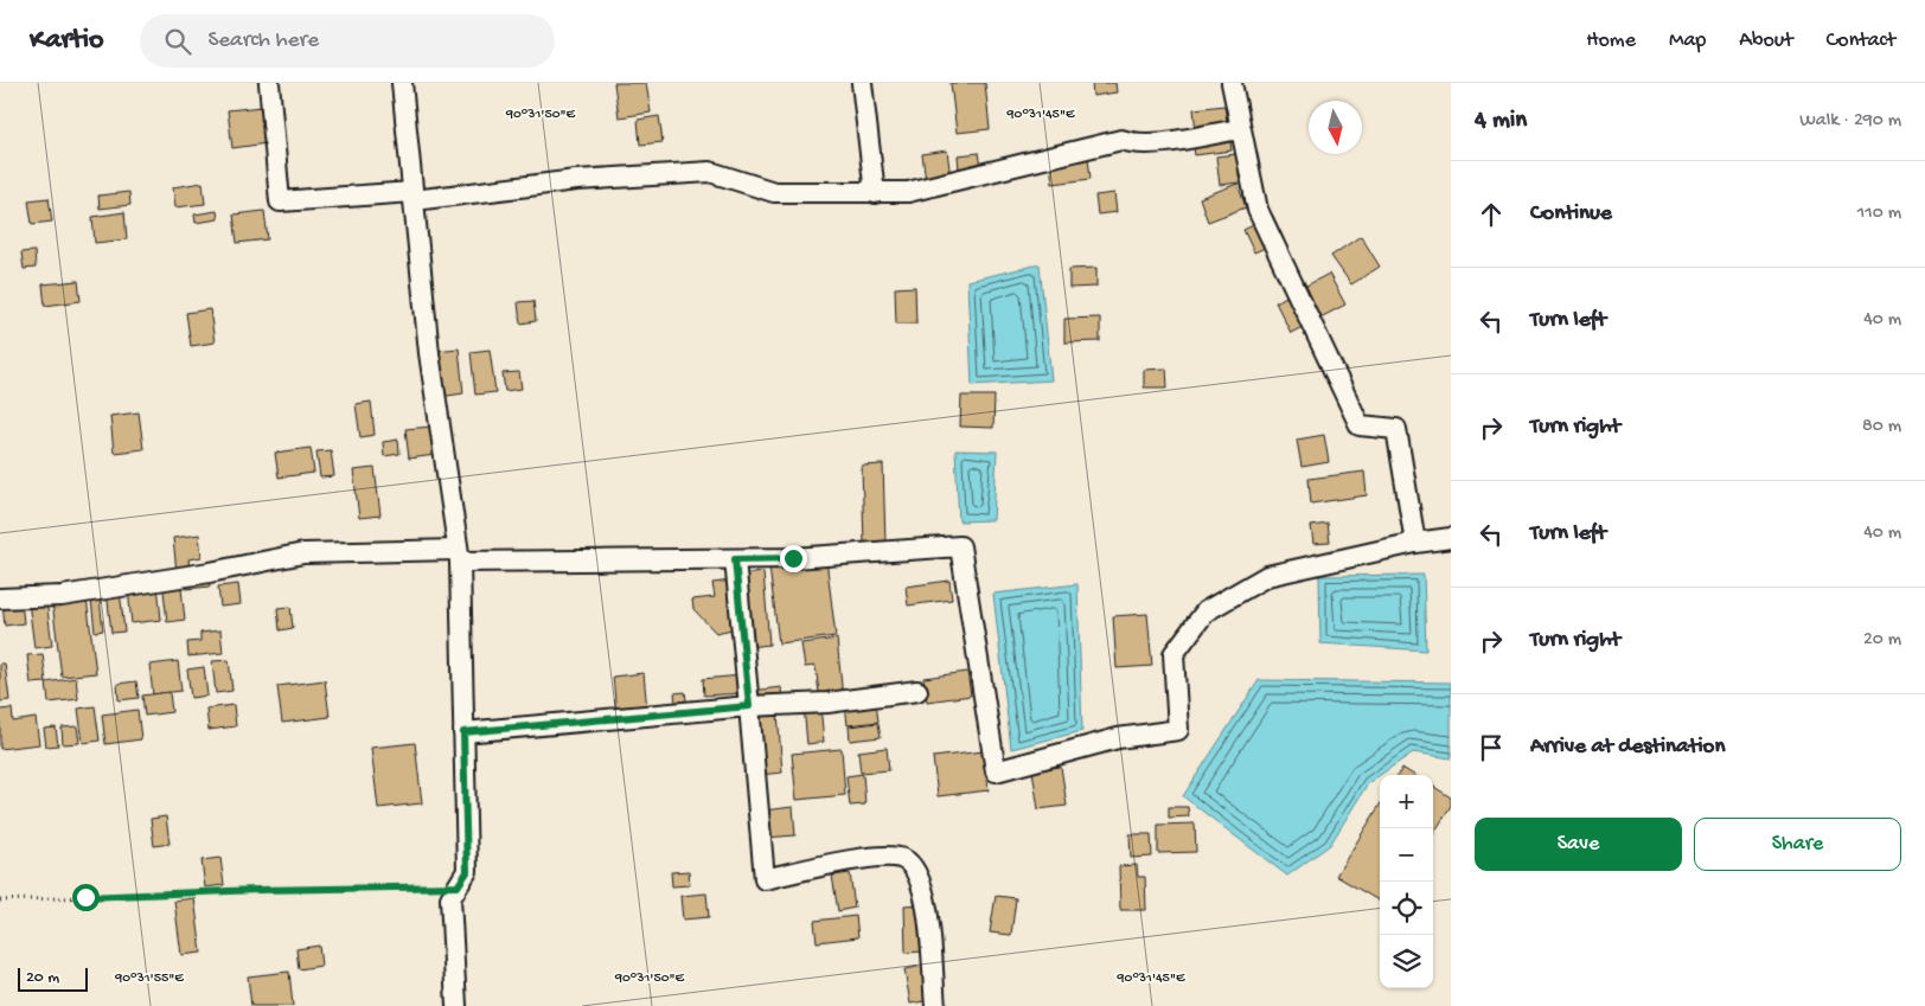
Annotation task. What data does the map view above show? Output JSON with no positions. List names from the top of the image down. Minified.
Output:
{"scale_bar":"20 m","north":"bottom","page":{"header":"Kartio","search":"Search here","nav":["Home","Map","About","Contact"],"heading":["4 min","Walk · 290 m"],"list":[["Continue","110 m"],["Turn left","40 m"],["Turn right","80 m"],["Turn left","40 m"],["Turn right","20 m"],"Arrive at destination"],"map_buttons":["+","−"],"buttons":["Save","Share"],"scale":"20 m"},"coordinates":["90°31'50\"E","90°31'45\"E","90°31'55\"E"]}
